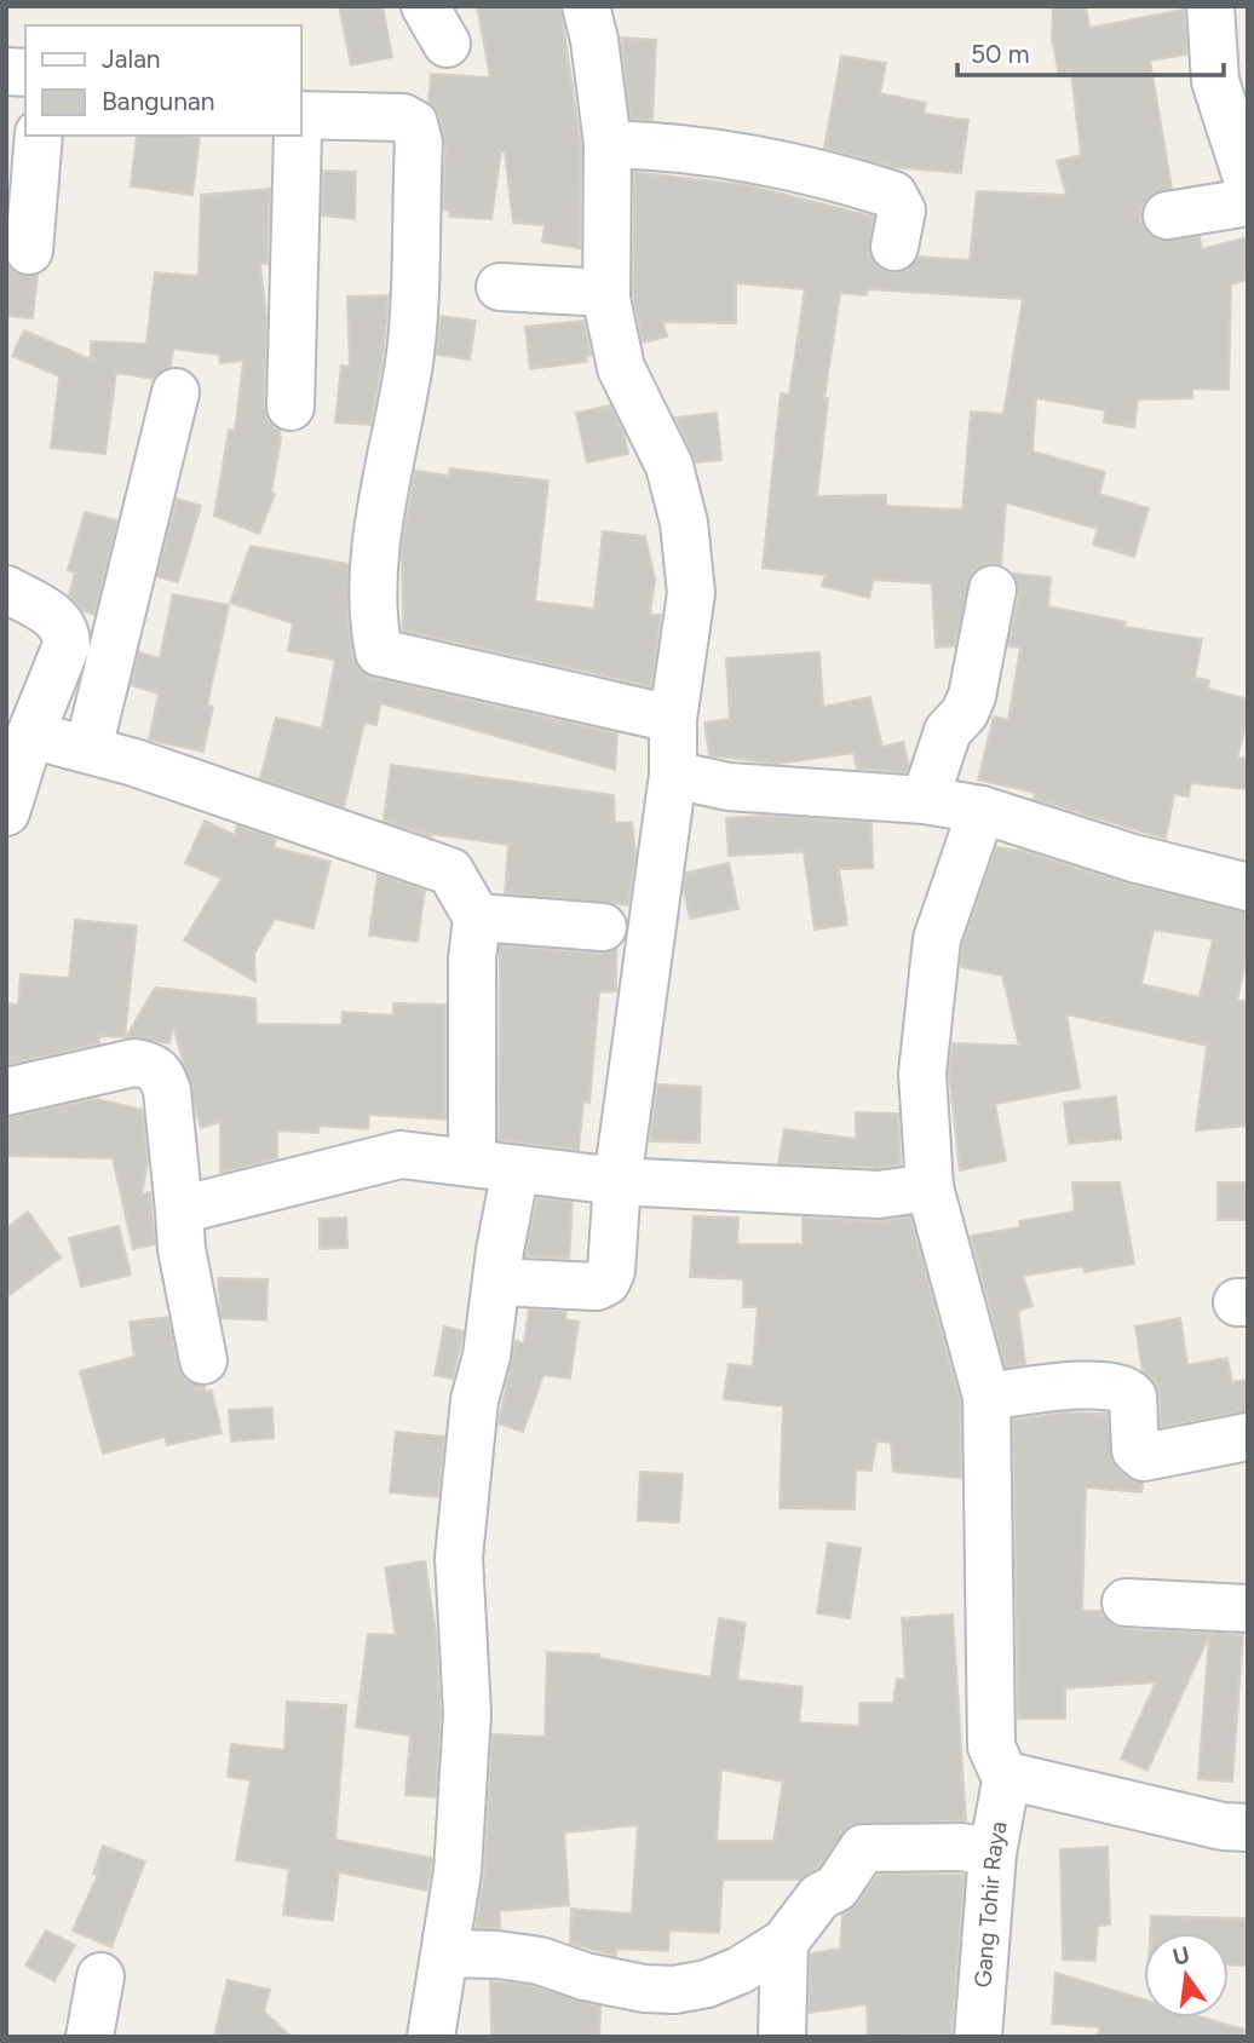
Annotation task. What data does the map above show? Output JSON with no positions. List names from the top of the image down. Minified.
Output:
{"streets":{"street":["Gang Tohir Raya"]},"legend":["Jalan","Bangunan"],"scale_bar":"50 m","north":"top"}
